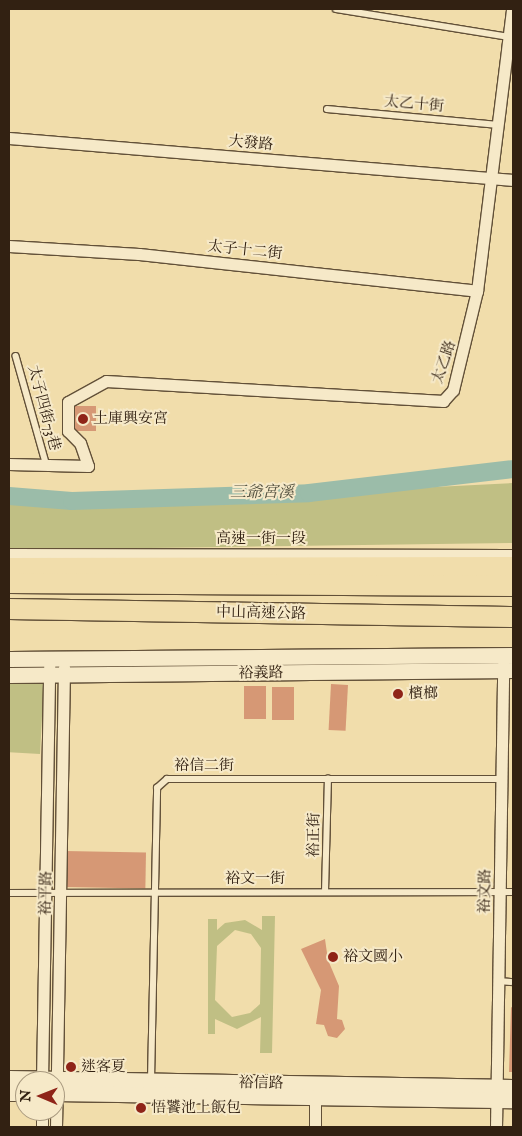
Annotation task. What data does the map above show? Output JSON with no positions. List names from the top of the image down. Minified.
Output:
{"streets":{"highway":["中山高速公路"],"street":["大發路","太子十二街","太乙路","高速一街一段","裕義路","裕文路","裕平路","裕信路"],"lane":["太乙十街","太子四街73巷","裕信二街","裕正街","裕文一街"]},"crossings":[["太乙十街","太乙路"],["大發路","太乙路"],["太子十二街","太乙路"],["太乙路","太子四街73巷"],["裕義路","裕文路"],["裕義路","裕平路"],["裕信二街","裕正街"],["裕信二街","裕文一街"],["裕信二街","裕文路"],["裕信二街","裕信路"],["裕正街","裕文一街"],["裕文一街","裕文路"],["裕文一街","裕平路"],["裕文路","裕信路"]],"water":["三爺宮溪"],"places":["土庫興安宮","檳榔","裕文國小","迷客夏","悟饕池上飯包"],"north":"left"}
